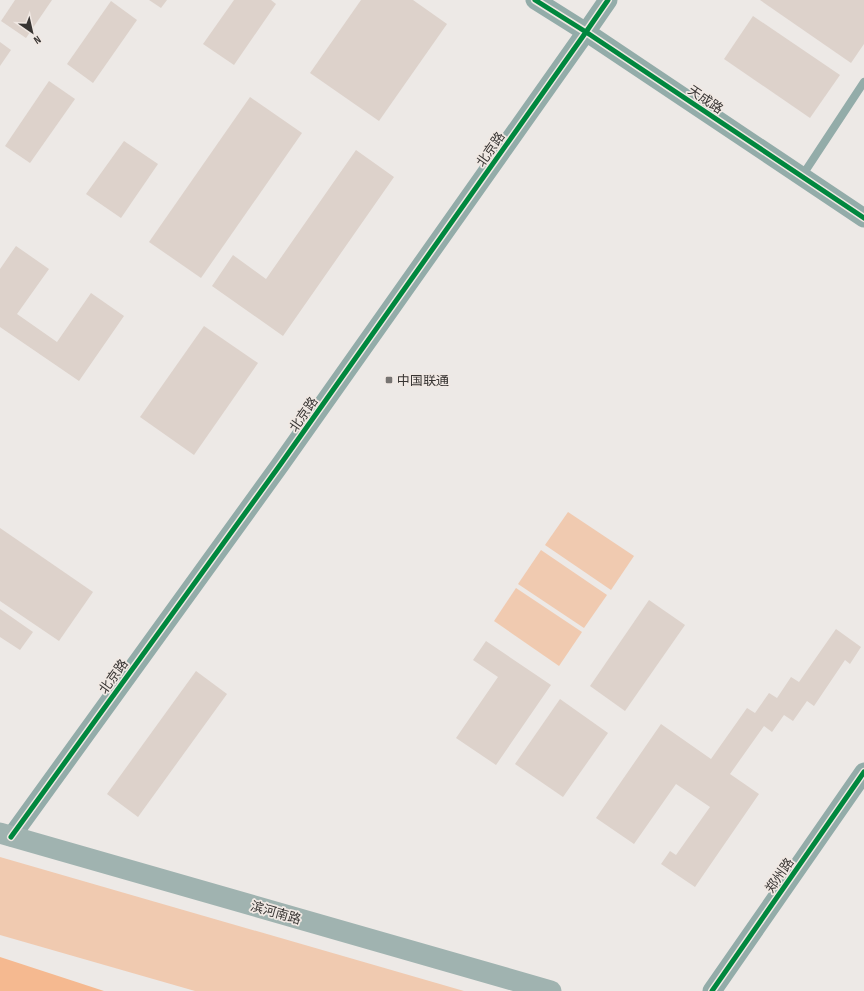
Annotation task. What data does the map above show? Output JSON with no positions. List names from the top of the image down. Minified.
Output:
{"streets":{"main road":["滨河南路"],"street":["天成路","北京路","郑州路"]},"crossings":[["天成路","北京路"],["北京路","滨河南路"]],"places":{"transit":["中国联通"]},"north":"bottom right"}
